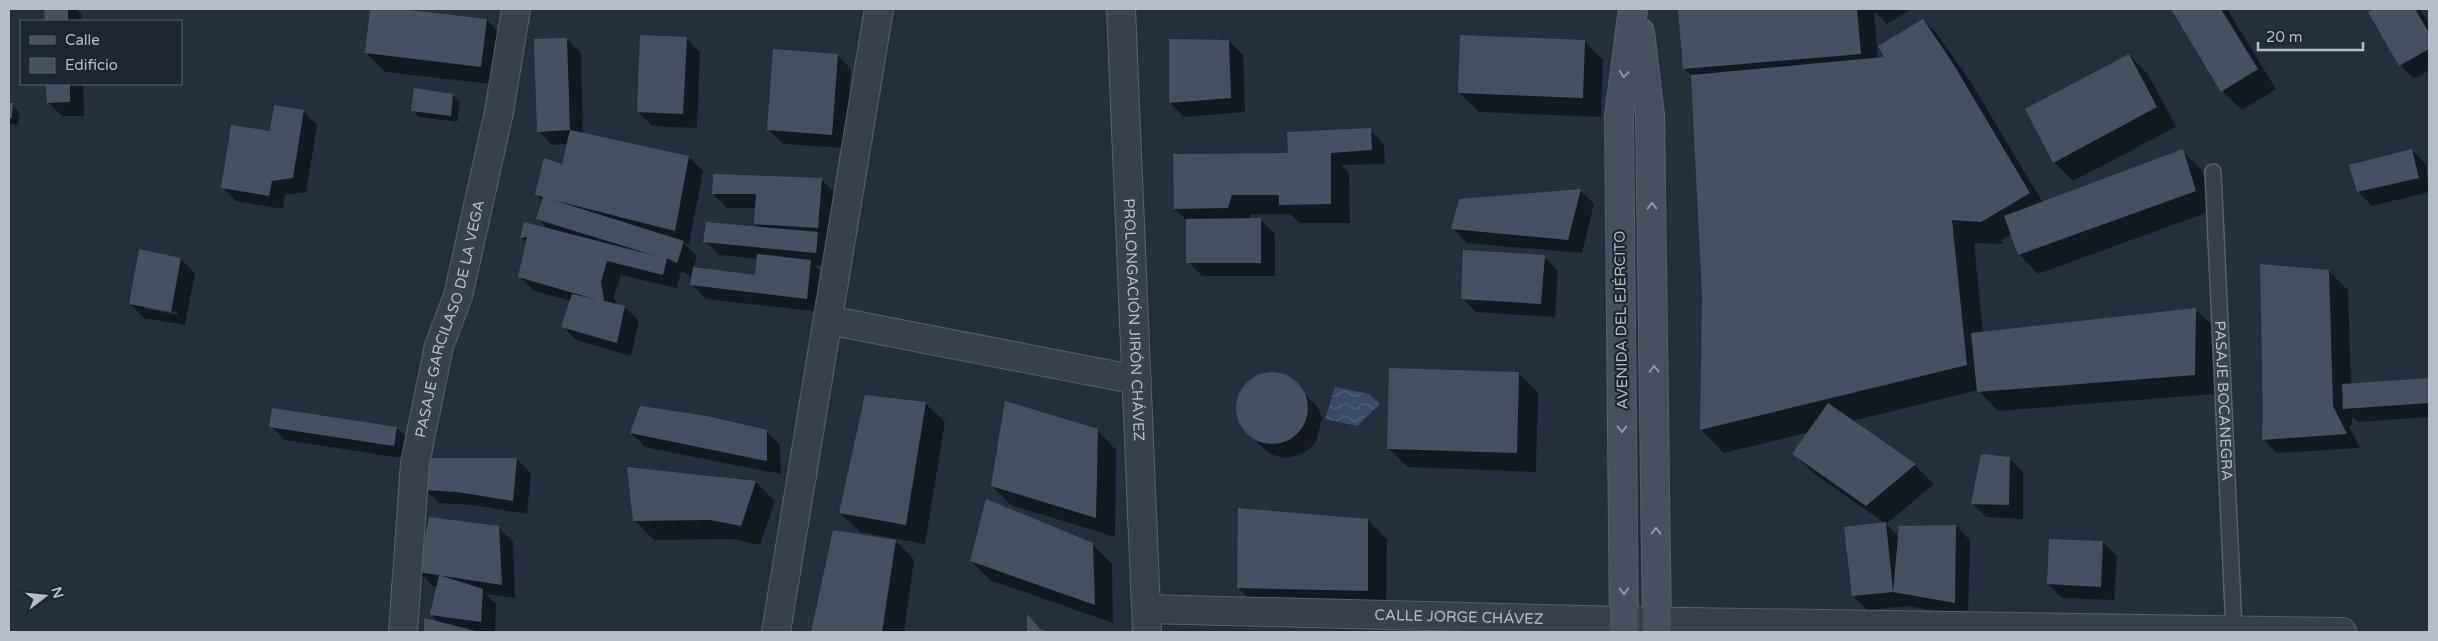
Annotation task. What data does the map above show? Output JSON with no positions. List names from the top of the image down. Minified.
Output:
{"streets":{"main road":["AVENIDA DEL EJÉRCITO"],"street":["PASAJE GARCILASO DE LA VEGA","PROLONGACIÓN JIRÓN CHÁVEZ","CALLE JORGE CHÁVEZ"],"lane":["PASAJE BOCANEGRA"]},"crossings":[["PROLONGACIÓN JIRÓN CHÁVEZ","CALLE JORGE CHÁVEZ"],["AVENIDA DEL EJÉRCITO","CALLE JORGE CHÁVEZ"],["PASAJE BOCANEGRA","CALLE JORGE CHÁVEZ"]],"legend":["Calle","Edificio"],"scale_bar":"20 m","north":"right"}
